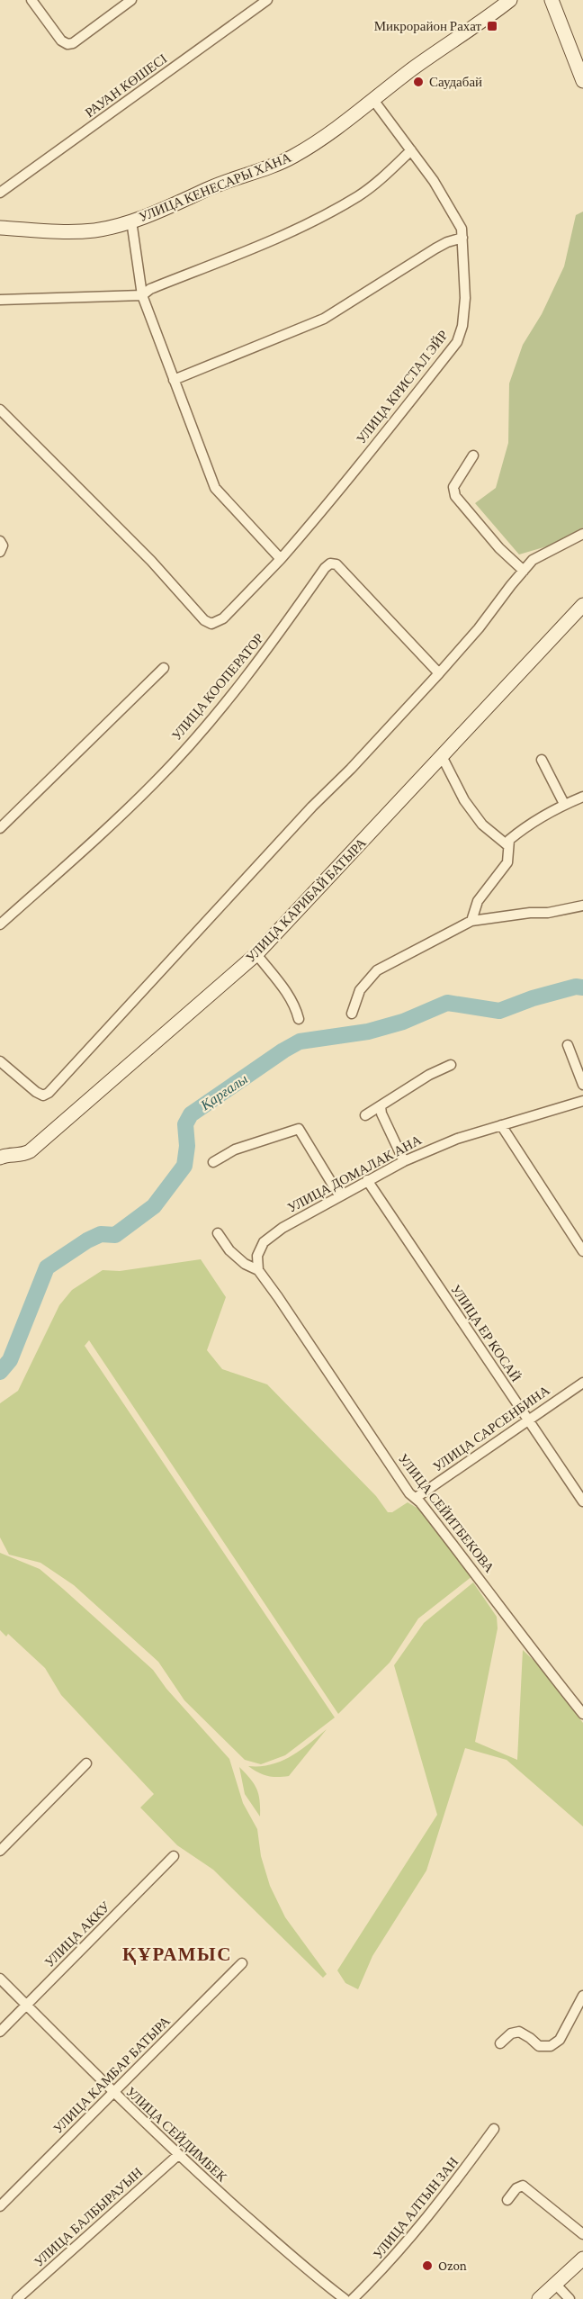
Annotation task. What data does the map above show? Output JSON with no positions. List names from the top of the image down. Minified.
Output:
{"streets":{"street":["РАУАН КӨШЕСІ","УЛИЦА КЕНЕСАРЫ ХАНА","УЛИЦА КРИСТАЛ ЭЙР","УЛИЦА КООПЕРАТОР","УЛИЦА КАРИБАЙ БАТЫРА","УЛИЦА ДОМАЛАК АНА","УЛИЦА ЕР КОСАЙ","УЛИЦА САРСЕНБИНА","УЛИЦА СЕЙИТБЕКОВА","УЛИЦА АККУ","УЛИЦА КАМБАР БАТЫРА","УЛИЦА СЕЙДИМБЕК","УЛИЦА АЛТЫН ЗАН","УЛИЦА БАЛБЫРАУЫН"]},"crossings":[["УЛИЦА КЕНЕСАРЫ ХАНА","УЛИЦА КРИСТАЛ ЭЙР"],["УЛИЦА ДОМАЛАК АНА","УЛИЦА ЕР КОСАЙ"],["УЛИЦА ДОМАЛАК АНА","УЛИЦА СЕЙИТБЕКОВА"],["УЛИЦА ЕР КОСАЙ","УЛИЦА САРСЕНБИНА"],["УЛИЦА САРСЕНБИНА","УЛИЦА СЕЙИТБЕКОВА"],["УЛИЦА АККУ","УЛИЦА СЕЙДИМБЕК"],["УЛИЦА КАМБАР БАТЫРА","УЛИЦА СЕЙДИМБЕК"],["УЛИЦА СЕЙДИМБЕК","УЛИЦА БАЛБЫРАУЫН"]],"districts":["ҚҰРАМЫС"],"water":["Қарғалы"],"places":{"transit":["Микрорайон Рахат"],"other":["Саудабай","Ozon"]}}
